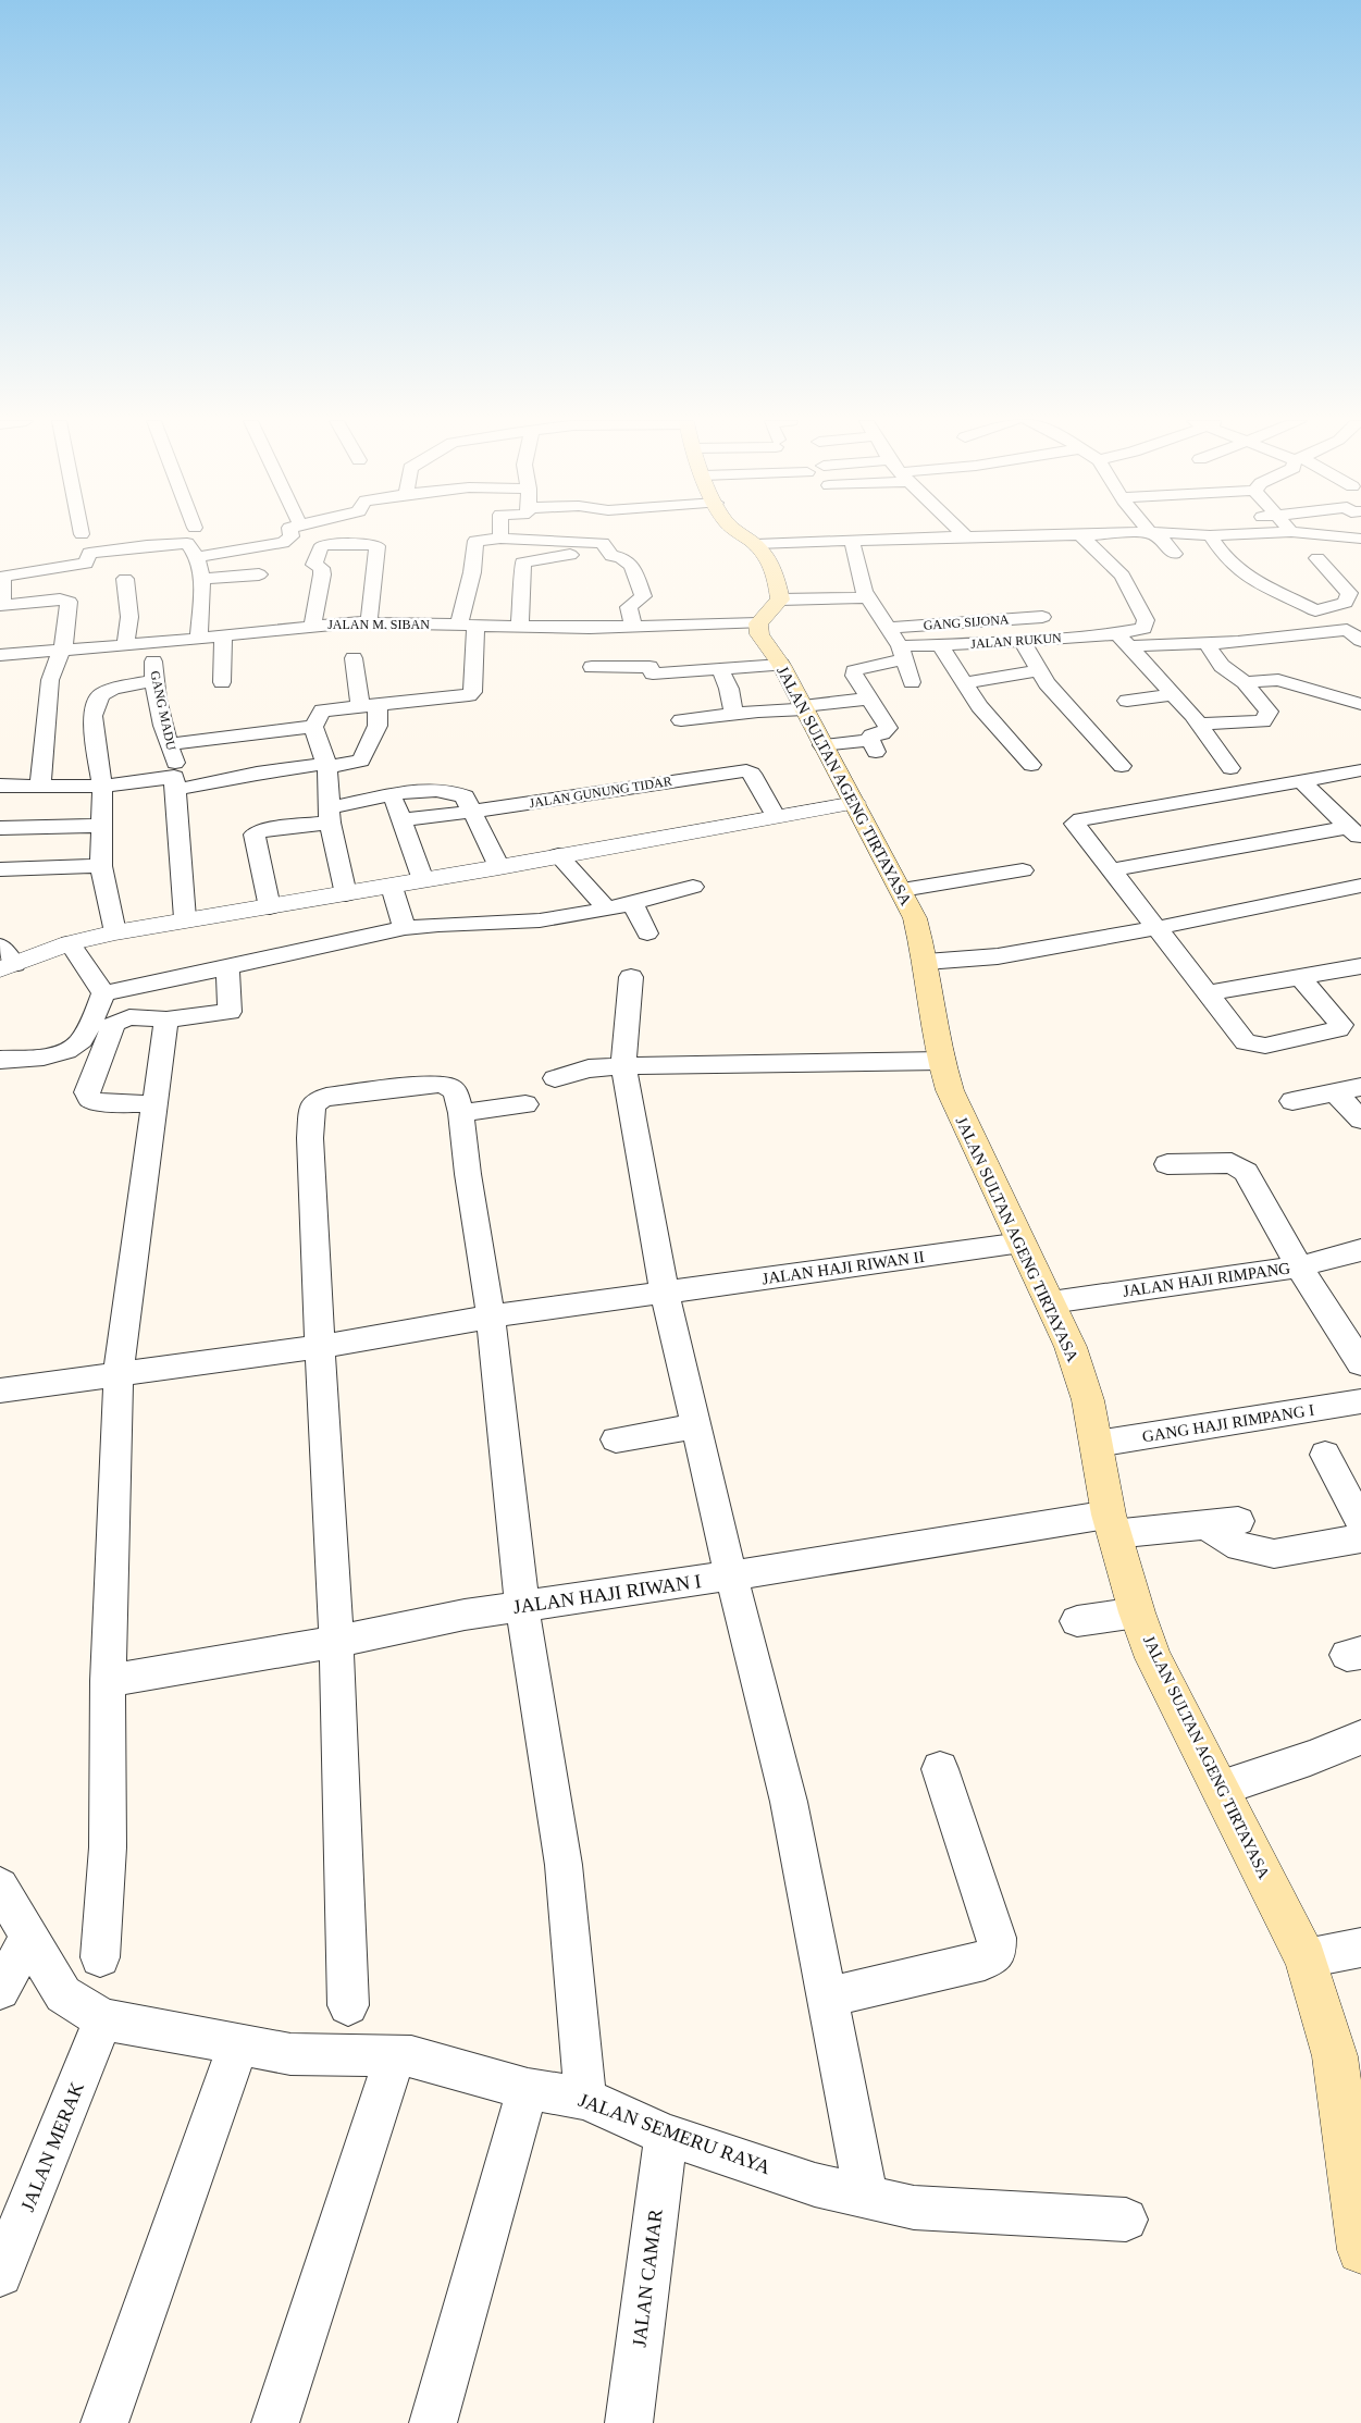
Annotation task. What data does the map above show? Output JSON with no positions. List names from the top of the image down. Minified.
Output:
{"streets":{"main road":["JALAN SULTAN AGENG TIRTAYASA"],"street":["GANG SIJONA","JALAN M. SIBAN","JALAN RUKUN","GANG MADU","JALAN GUNUNG TIDAR","JALAN HAJI RIWAN II","JALAN HAJI RIMPANG","GANG HAJI RIMPANG I","JALAN HAJI RIWAN I","JALAN SEMERU RAYA","JALAN MERAK","JALAN CAMAR"]},"crossings":[["JALAN M. SIBAN","GANG MADU"],["JALAN M. SIBAN","JALAN SULTAN AGENG TIRTAYASA"],["JALAN SULTAN AGENG TIRTAYASA","JALAN HAJI RIWAN II"],["JALAN SULTAN AGENG TIRTAYASA","JALAN HAJI RIMPANG"],["JALAN SULTAN AGENG TIRTAYASA","GANG HAJI RIMPANG I"],["JALAN SULTAN AGENG TIRTAYASA","JALAN HAJI RIWAN I"],["JALAN SEMERU RAYA","JALAN MERAK"],["JALAN SEMERU RAYA","JALAN CAMAR"]]}
